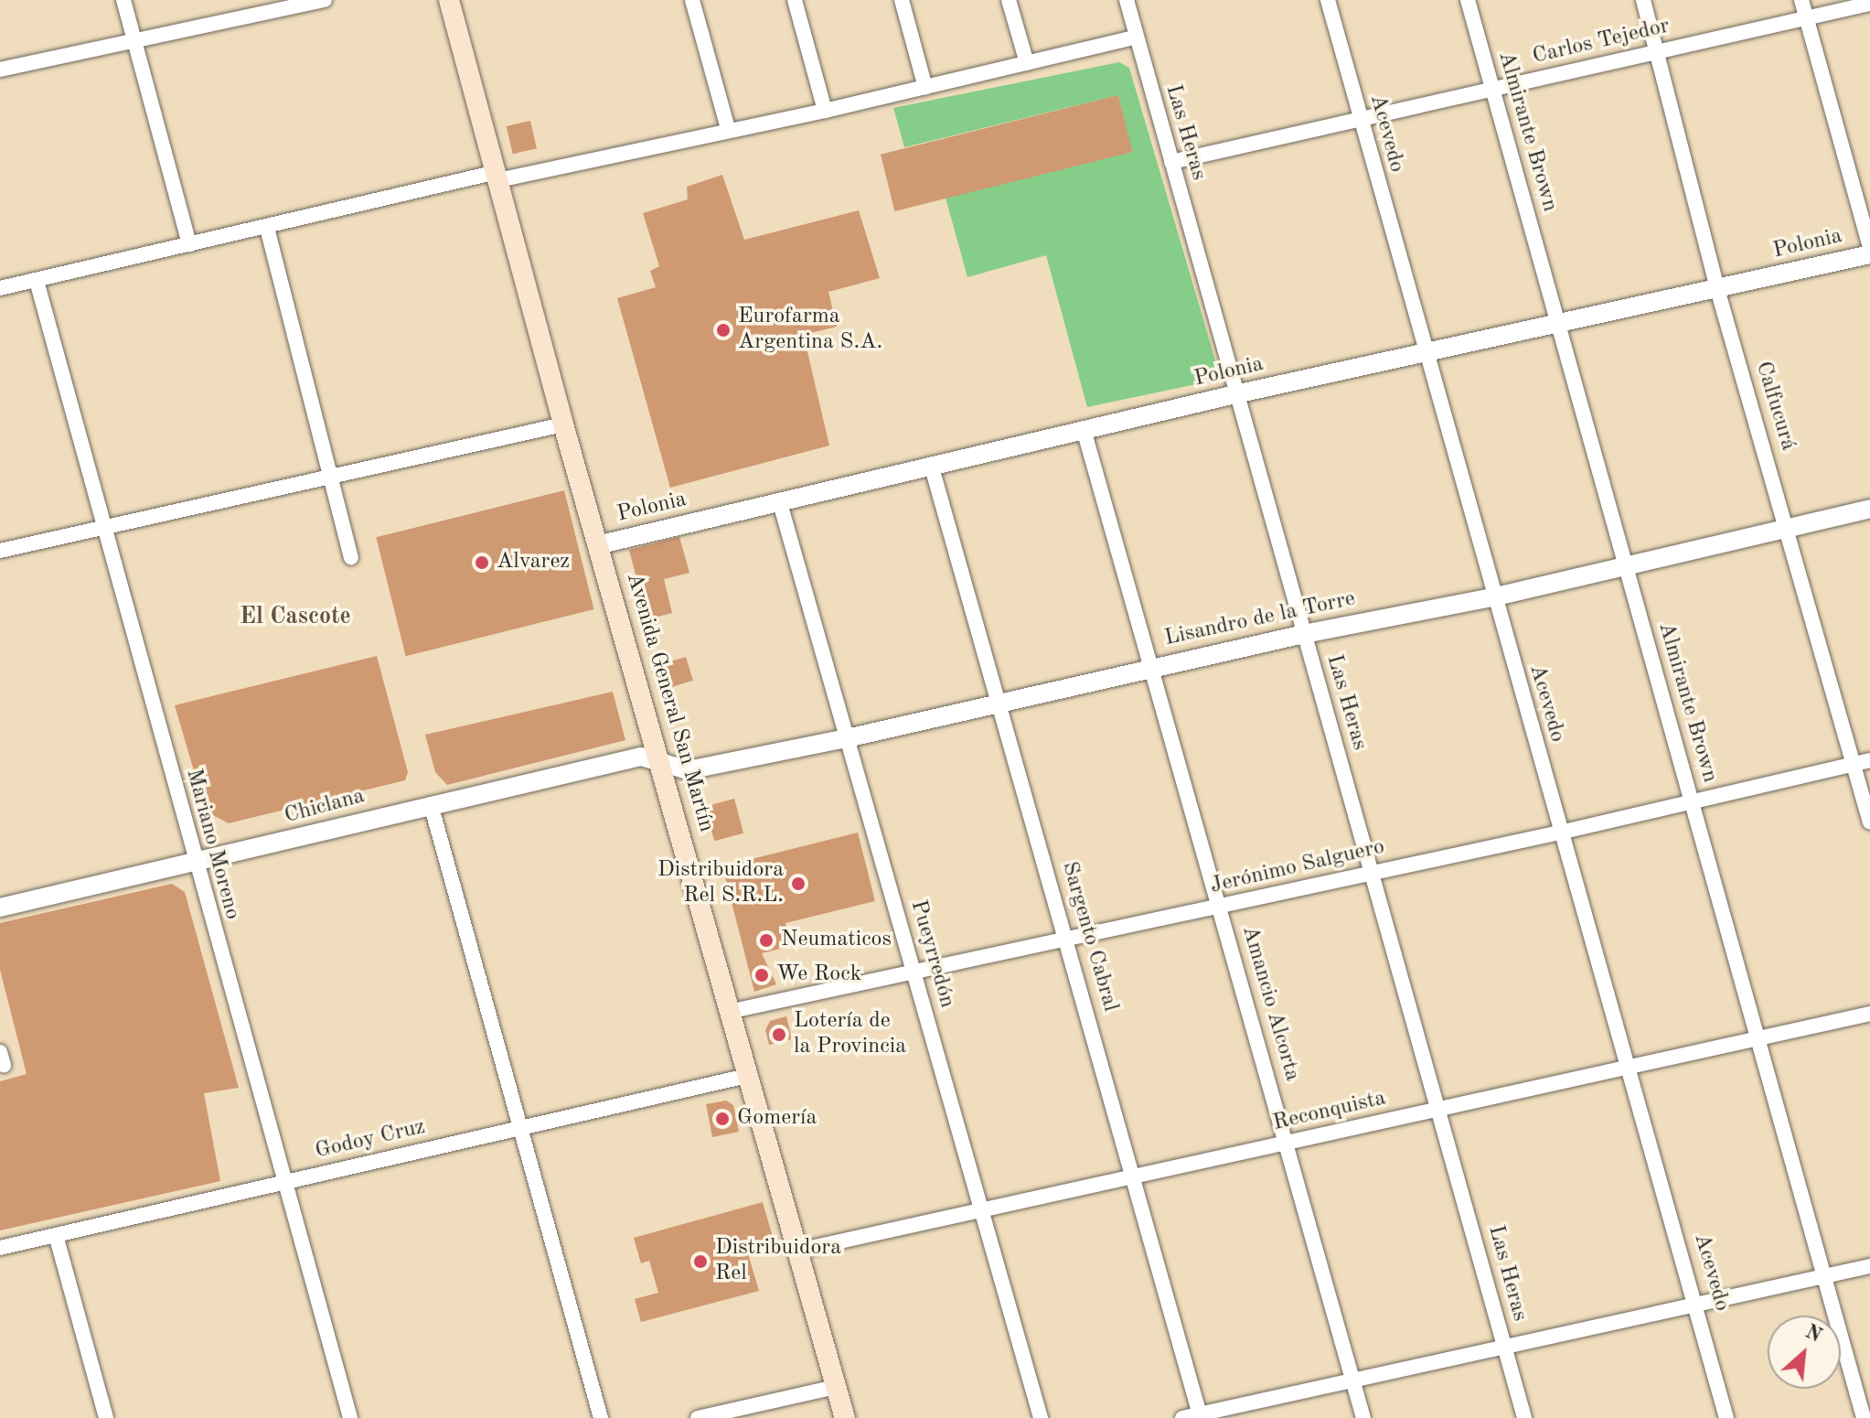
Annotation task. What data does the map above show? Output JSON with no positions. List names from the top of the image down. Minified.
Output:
{"streets":{"main road":["Avenida General San Martín"],"street":["Carlos Tejedor","Almirante Brown","Las Heras","Acevedo","Polonia","Calfucurá","Lisandro de la Torre","Chiclana","Mariano Moreno","Jerónimo Salguero","Sargento Cabral","Pueyrredón","Amancio Alcorta","Reconquista","Godoy Cruz"]},"crossings":[["Carlos Tejedor","Almirante Brown"],["Carlos Tejedor","Las Heras"],["Carlos Tejedor","Acevedo"],["Carlos Tejedor","Calfucurá"],["Almirante Brown","Polonia"],["Almirante Brown","Lisandro de la Torre"],["Almirante Brown","Jerónimo Salguero"],["Almirante Brown","Reconquista"],["Las Heras","Polonia"],["Las Heras","Lisandro de la Torre"],["Las Heras","Jerónimo Salguero"],["Las Heras","Reconquista"],["Acevedo","Polonia"],["Acevedo","Lisandro de la Torre"],["Acevedo","Jerónimo Salguero"],["Acevedo","Reconquista"],["Polonia","Calfucurá"],["Polonia","Avenida General San Martín"],["Polonia","Sargento Cabral"],["Polonia","Pueyrredón"],["Polonia","Amancio Alcorta"],["Calfucurá","Lisandro de la Torre"],["Calfucurá","Jerónimo Salguero"],["Lisandro de la Torre","Avenida General San Martín"],["Lisandro de la Torre","Chiclana"],["Lisandro de la Torre","Sargento Cabral"],["Lisandro de la Torre","Pueyrredón"],["Lisandro de la Torre","Amancio Alcorta"],["Avenida General San Martín","Chiclana"],["Avenida General San Martín","Jerónimo Salguero"],["Avenida General San Martín","Reconquista"],["Avenida General San Martín","Godoy Cruz"],["Chiclana","Mariano Moreno"],["Mariano Moreno","Godoy Cruz"],["Jerónimo Salguero","Sargento Cabral"],["Jerónimo Salguero","Pueyrredón"],["Jerónimo Salguero","Amancio Alcorta"],["Sargento Cabral","Reconquista"],["Pueyrredón","Reconquista"],["Amancio Alcorta","Reconquista"]],"districts":["El Cascote"],"places":["Eurofarma Argentina S.A.","Alvarez","Distribuidora Rel S.R.L.","Neumaticos","We Rock","Lotería de la Provincia","Gomería","Distribuidora Rel"],"north":"top right"}
